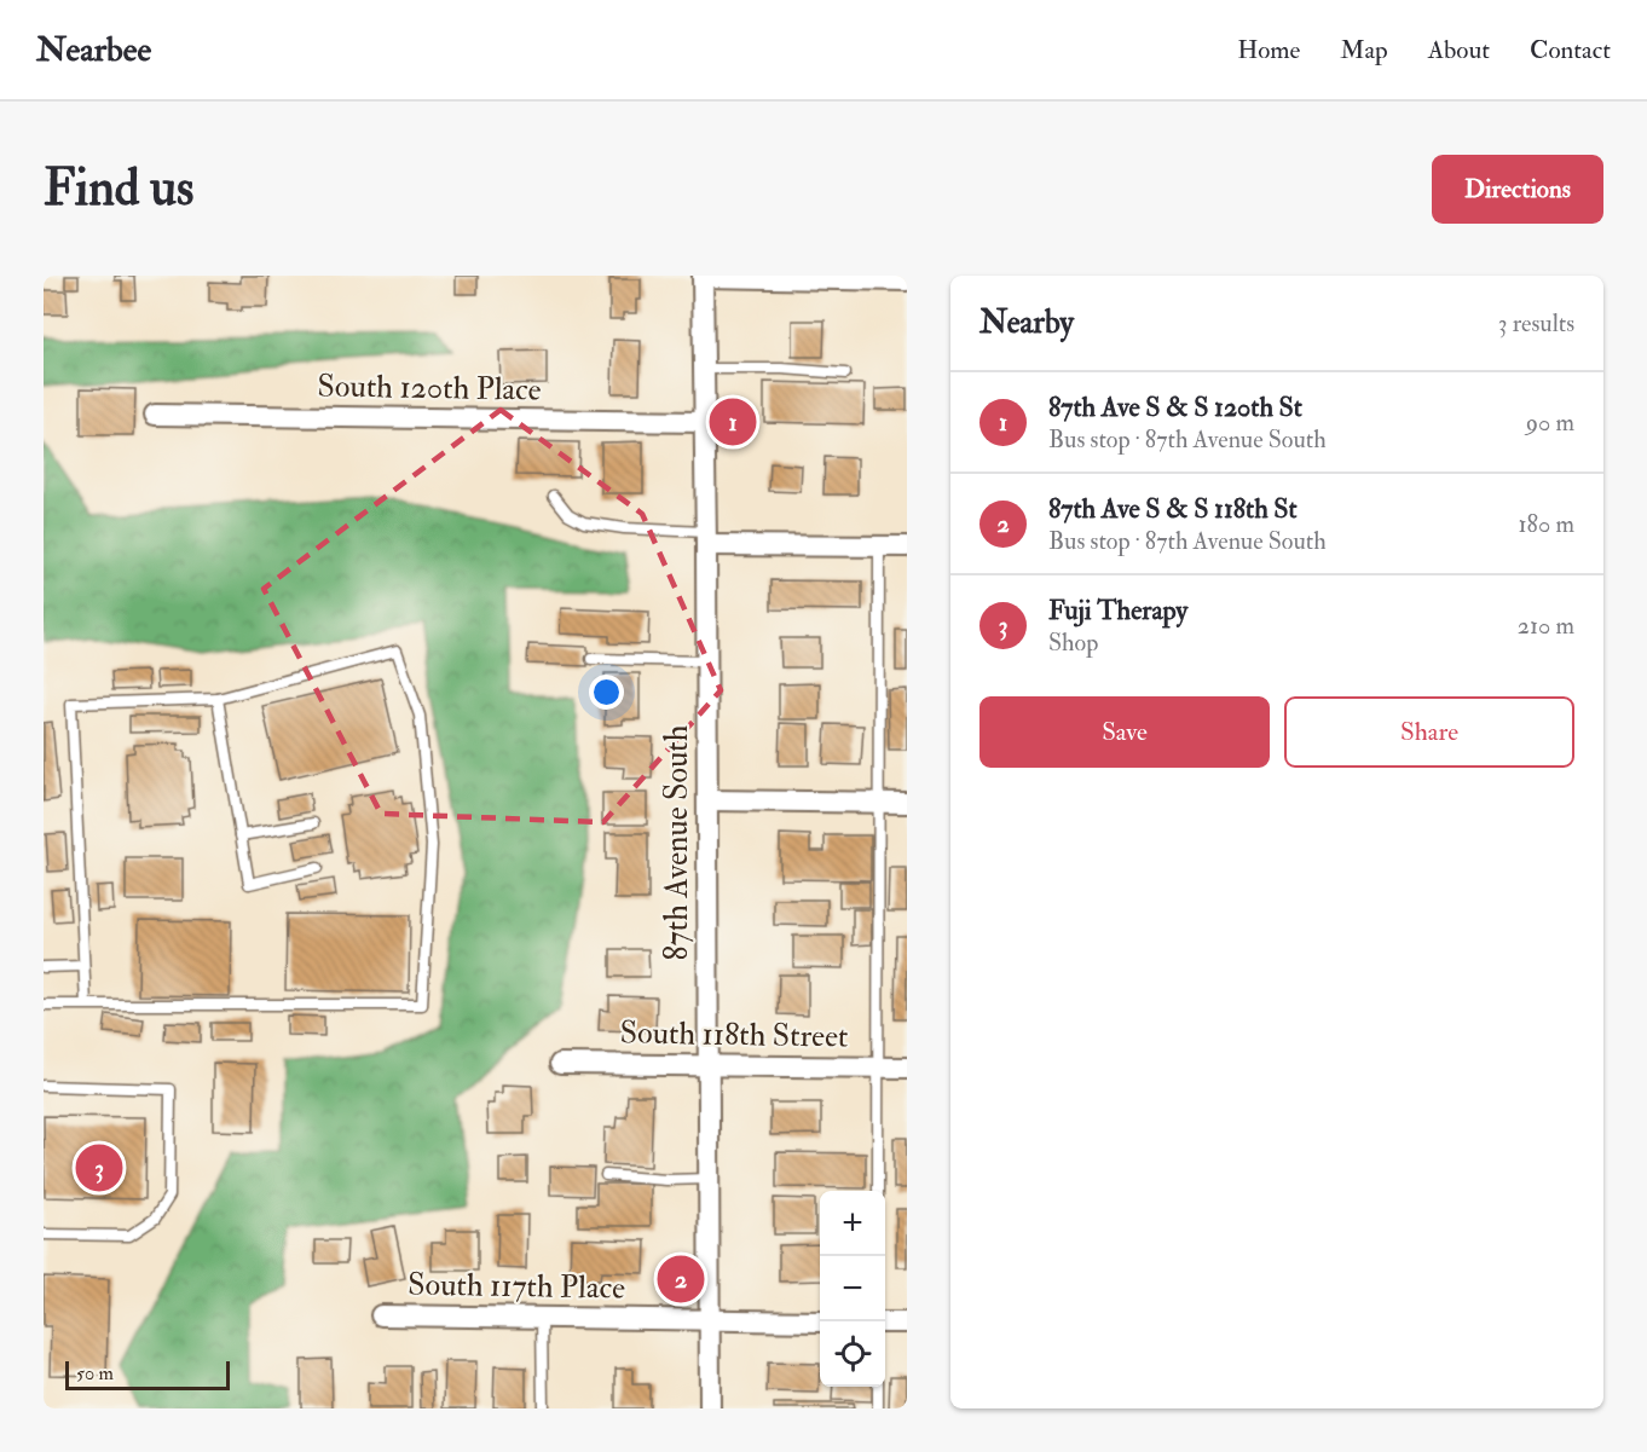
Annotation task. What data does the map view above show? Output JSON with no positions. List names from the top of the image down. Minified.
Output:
{"streets":{"street":["South 120th Place","87th Avenue South","South 118th Street","South 117th Place"]},"crossings":[["South 120th Place","87th Avenue South"],["87th Avenue South","South 118th Street"],["87th Avenue South","South 117th Place"]],"scale_bar":"50 m","page":{"header":"Nearbee","nav":["Home","Map","About","Contact"],"buttons":["Directions",["Save","Share"]],"title":"Find us","heading":["Nearby","3 results"],"list":[{"mark":"1","name":"87th Ave S & S 120th St","note":"Bus stop · 87th Avenue South","value":"90 m"},{"mark":"2","name":"87th Ave S & S 118th St","note":"Bus stop · 87th Avenue South","value":"180 m"},{"mark":"3","name":"Fuji Therapy","note":"Shop","value":"210 m"}],"pins":["1","3","2"],"map_buttons":["+","−"],"scale":"50 m"}}
